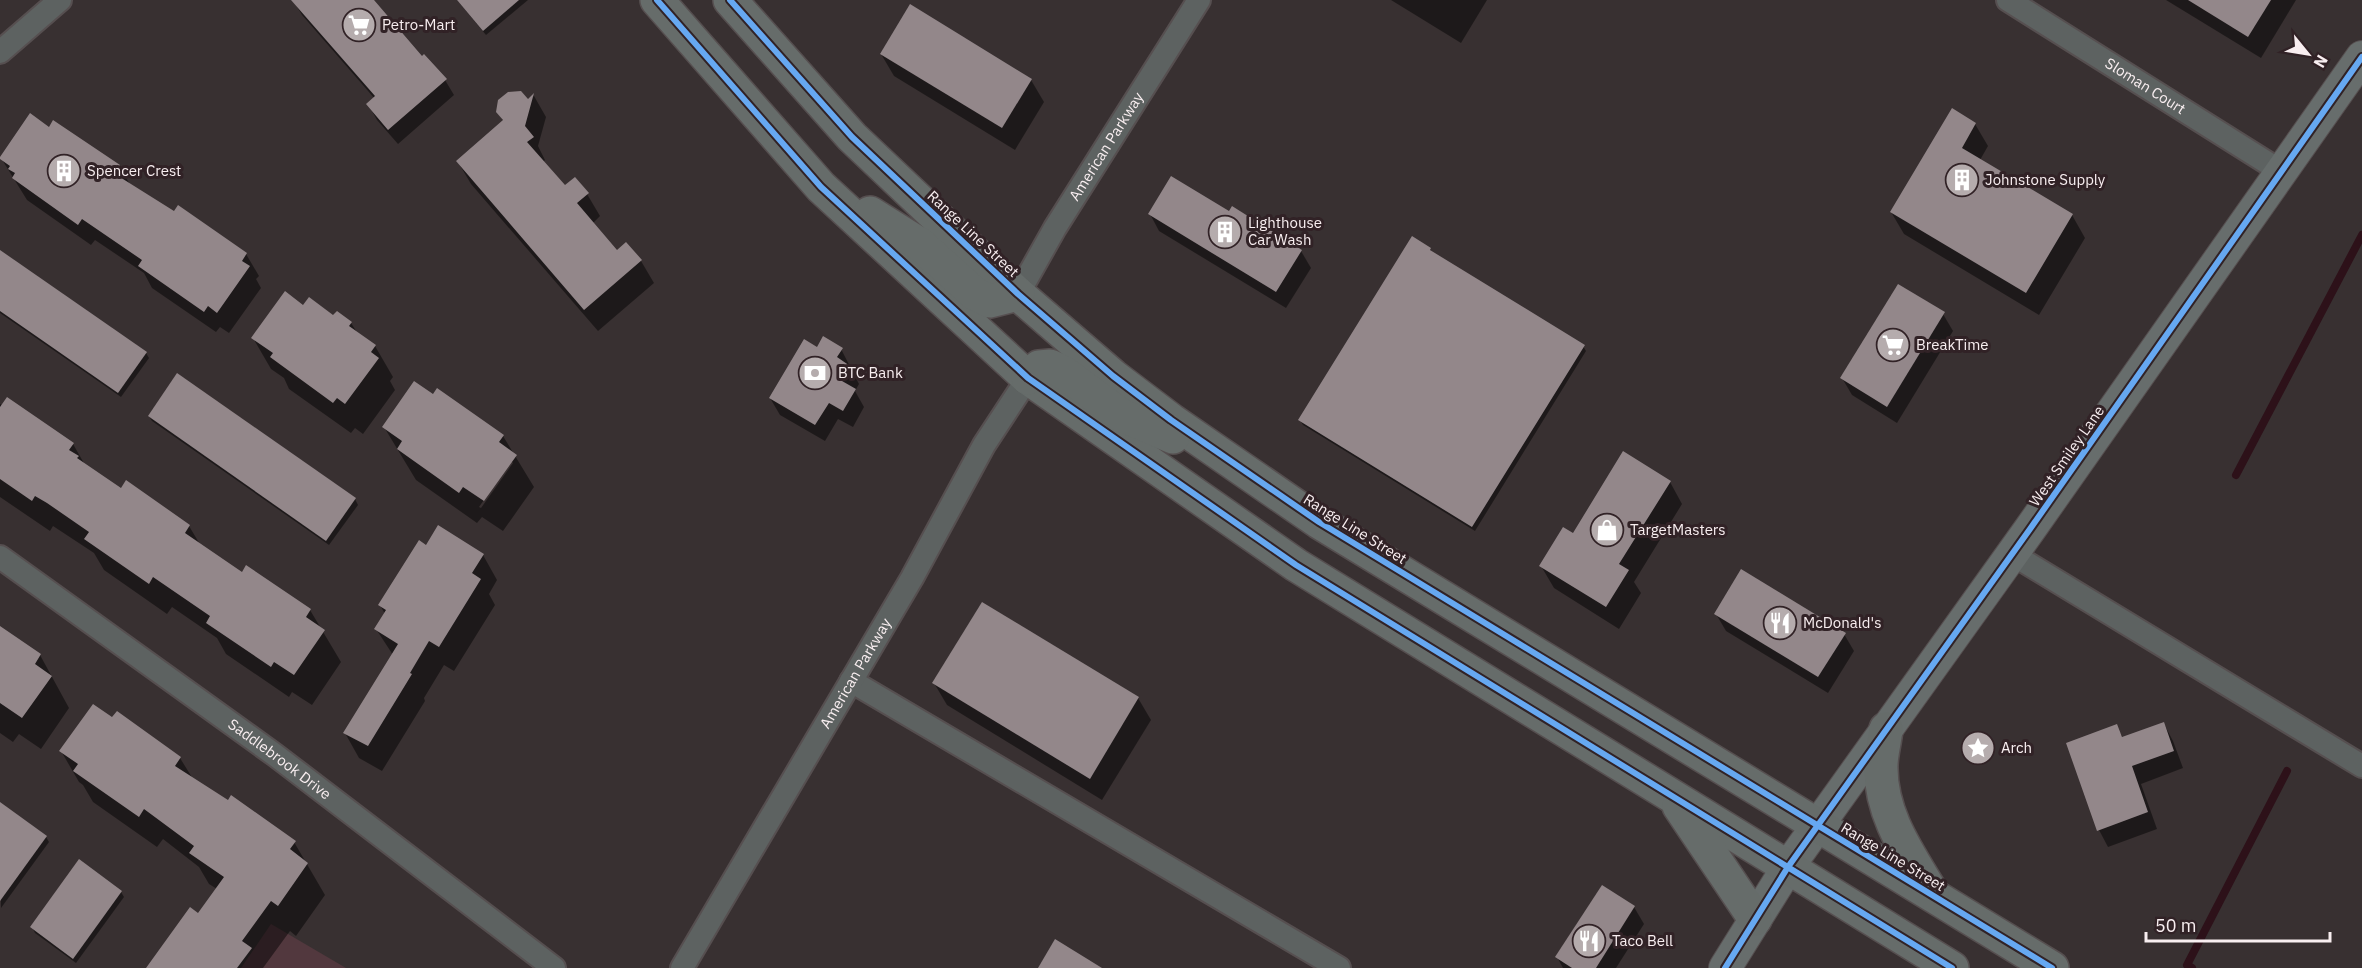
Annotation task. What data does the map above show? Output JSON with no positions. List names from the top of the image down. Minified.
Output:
{"streets":{"main road":["Range Line Street"],"street":["Sloman Court","American Parkway","West Smiley Lane","Saddlebrook Drive"]},"crossings":[["Sloman Court","West Smiley Lane"],["American Parkway","Range Line Street"],["Range Line Street","West Smiley Lane"]],"places":{"supermarket":["Petro-Mart","BreakTime"],"building":["Spencer Crest","Johnstone Supply","Lighthouse Car Wash"],"bank":["BTC Bank"],"shop":["TargetMasters"],"restaurant":["McDonald's","Taco Bell"],"place":["Arch"]},"scale_bar":"50 m","north":"bottom right"}
